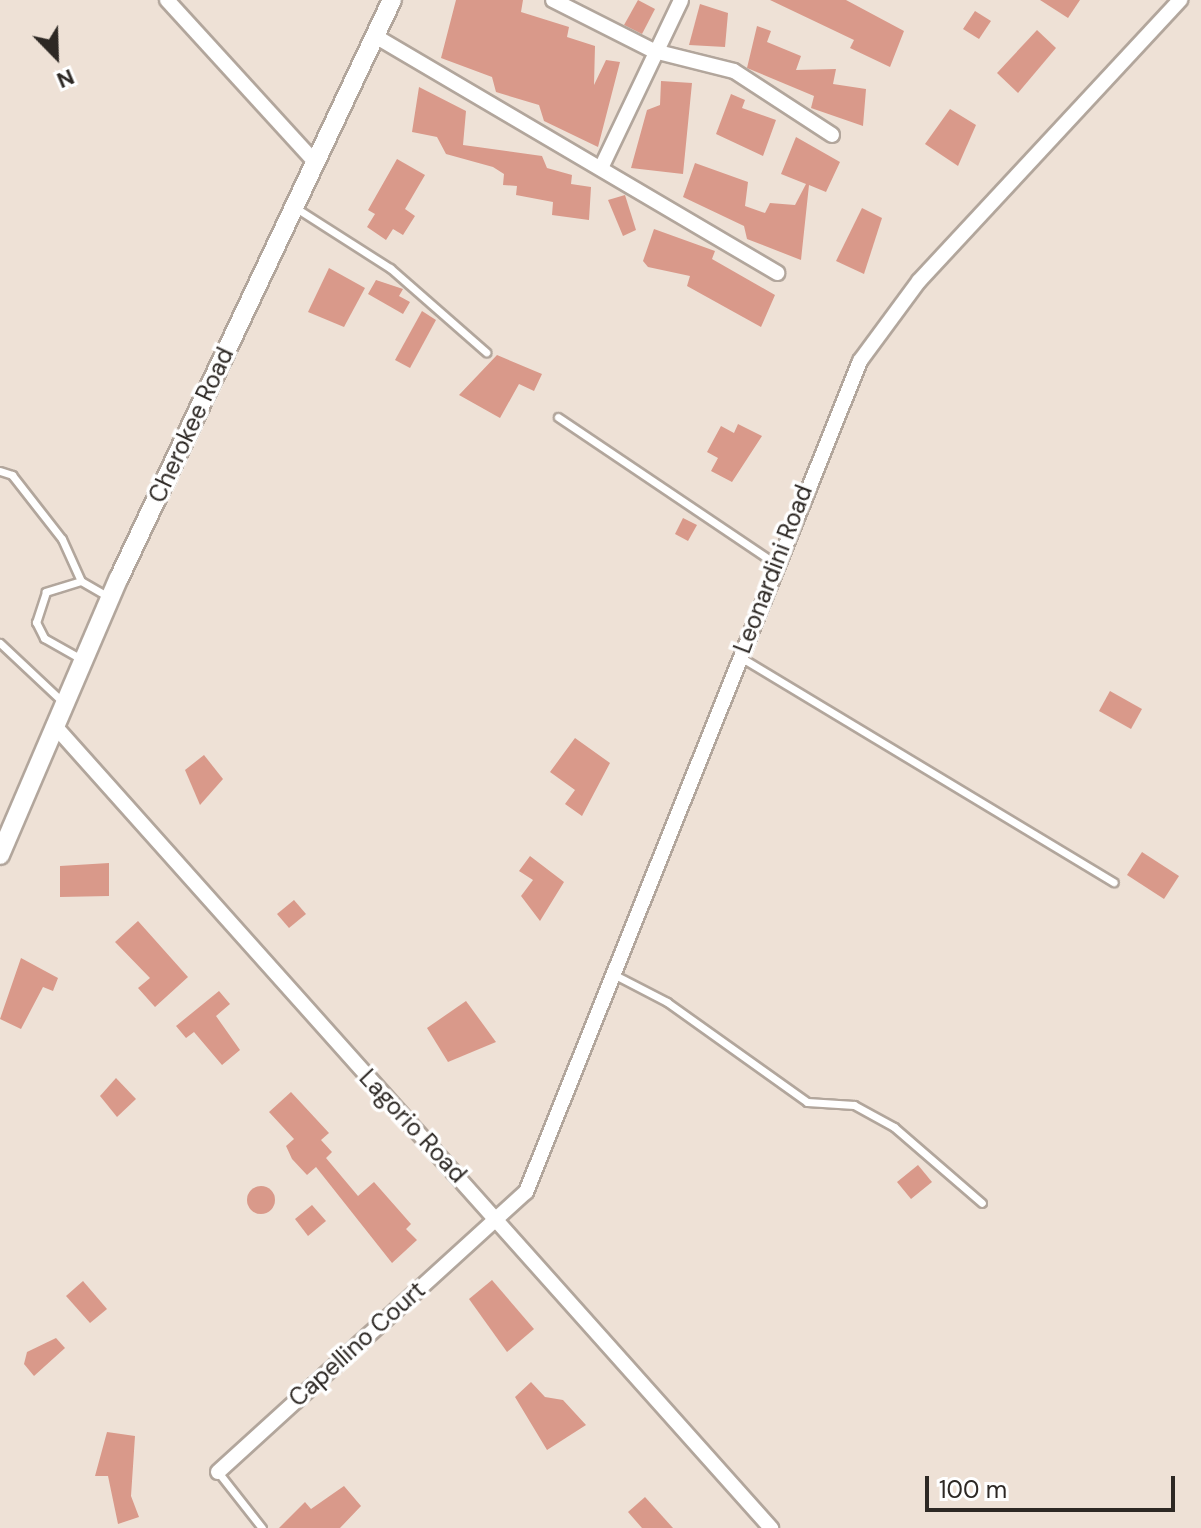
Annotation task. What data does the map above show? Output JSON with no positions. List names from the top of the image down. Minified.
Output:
{"streets":{"street":["Cherokee Road","Leonardini Road","Lagorio Road","Capellino Court"]},"crossings":[["Cherokee Road","Lagorio Road"],["Leonardini Road","Lagorio Road"],["Leonardini Road","Capellino Court"],["Lagorio Road","Capellino Court"]],"scale_bar":"100 m","north":"bottom right"}
